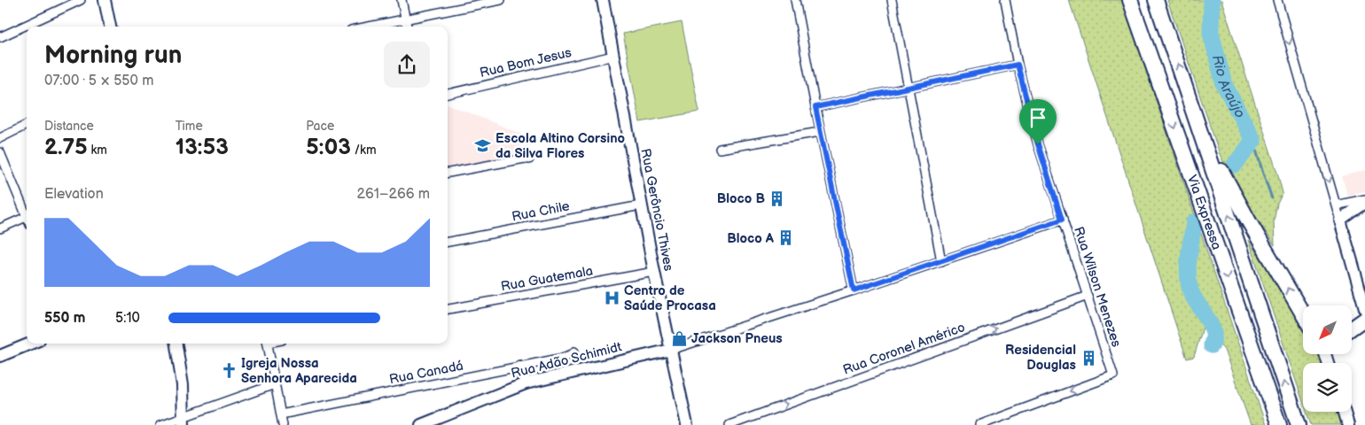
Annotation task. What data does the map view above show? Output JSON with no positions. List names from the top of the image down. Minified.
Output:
{"streets":{"highway":["Via Expressa"],"main road":["Rua Gerôncio Thives","Rua Adão Schimidt"],"street":["Rua Bom Jesus","Rua Chile","Rua Guatemala","Rua Wilson Menezes","Rua Coronel Américo","Rua Canadá"]},"crossings":[["Rua Bom Jesus","Rua Gerôncio Thives"],["Rua Gerôncio Thives","Rua Chile"],["Rua Gerôncio Thives","Rua Guatemala"],["Rua Gerôncio Thives","Rua Adão Schimidt"],["Rua Wilson Menezes","Rua Coronel Américo"]],"one_way":["Rua Coronel Américo"],"water":["Rio Araújo"],"places":{"school or university":["Escola Altino Corsino da Silva Flores"],"building":["Bloco B","Bloco A","Residencial Douglas"],"hospital":["Centro de Saúde Procasa"],"shop":["Jackson Pneus"],"church":["Igreja Nossa Senhora Aparecida"]},"north":"bottom left","page":{"heading":["Morning run","07:00 · 5 × 550 m"],"stats":[["Distance","2.75 km"],["Time","13:53"],["Pace","5:03 /km"]],"chart":["Elevation","261–266 m"],"list":[{"name":"550 m","note":"5:10"}]}}
